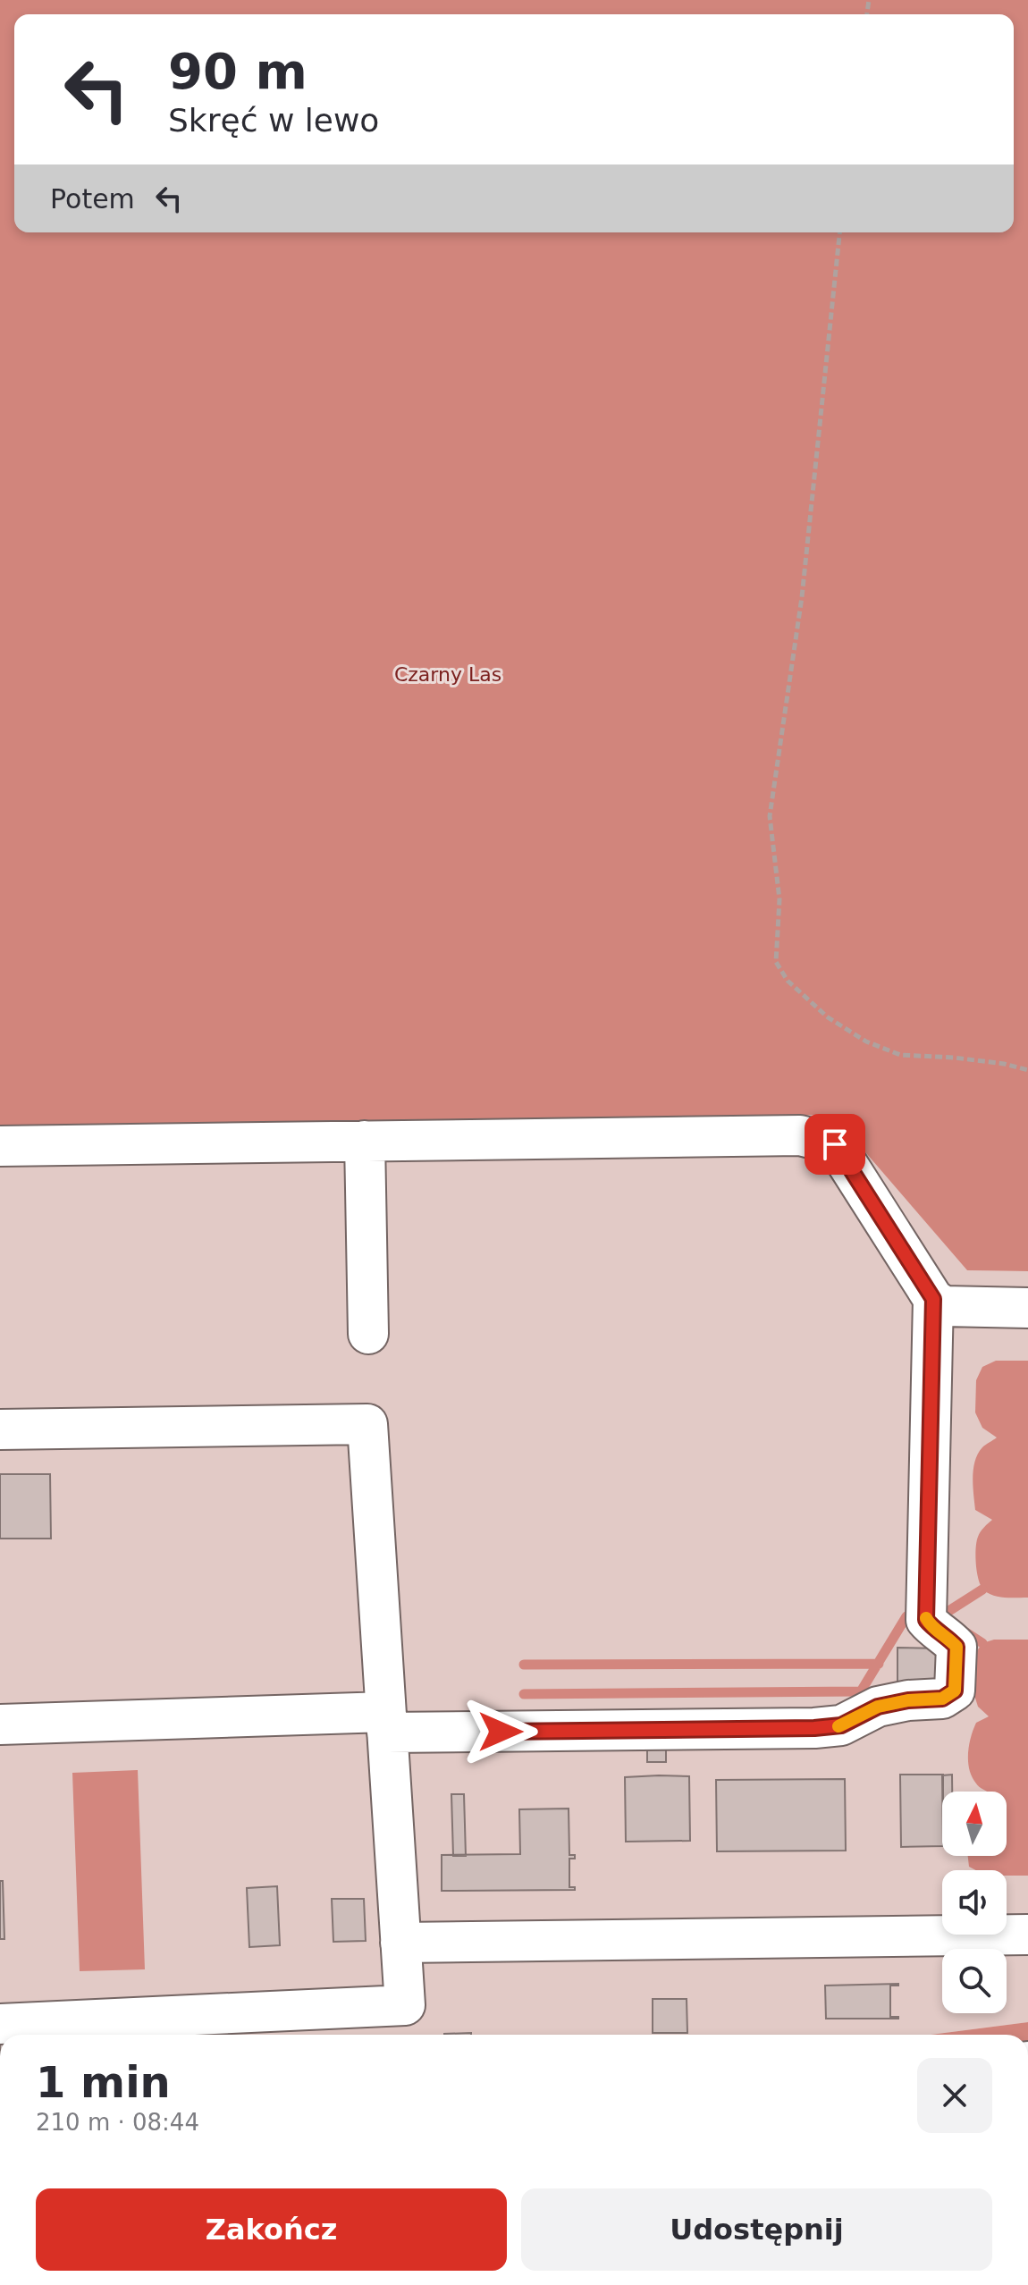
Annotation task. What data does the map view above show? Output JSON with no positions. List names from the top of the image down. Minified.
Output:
{"parks":["Czarny Las"],"north":"top","page":{"turn":["90 m","Skręć w lewo"],"then":"Potem","heading":["1 min","210 m · 08:44"],"buttons":["Zakończ","Udostępnij"]}}
